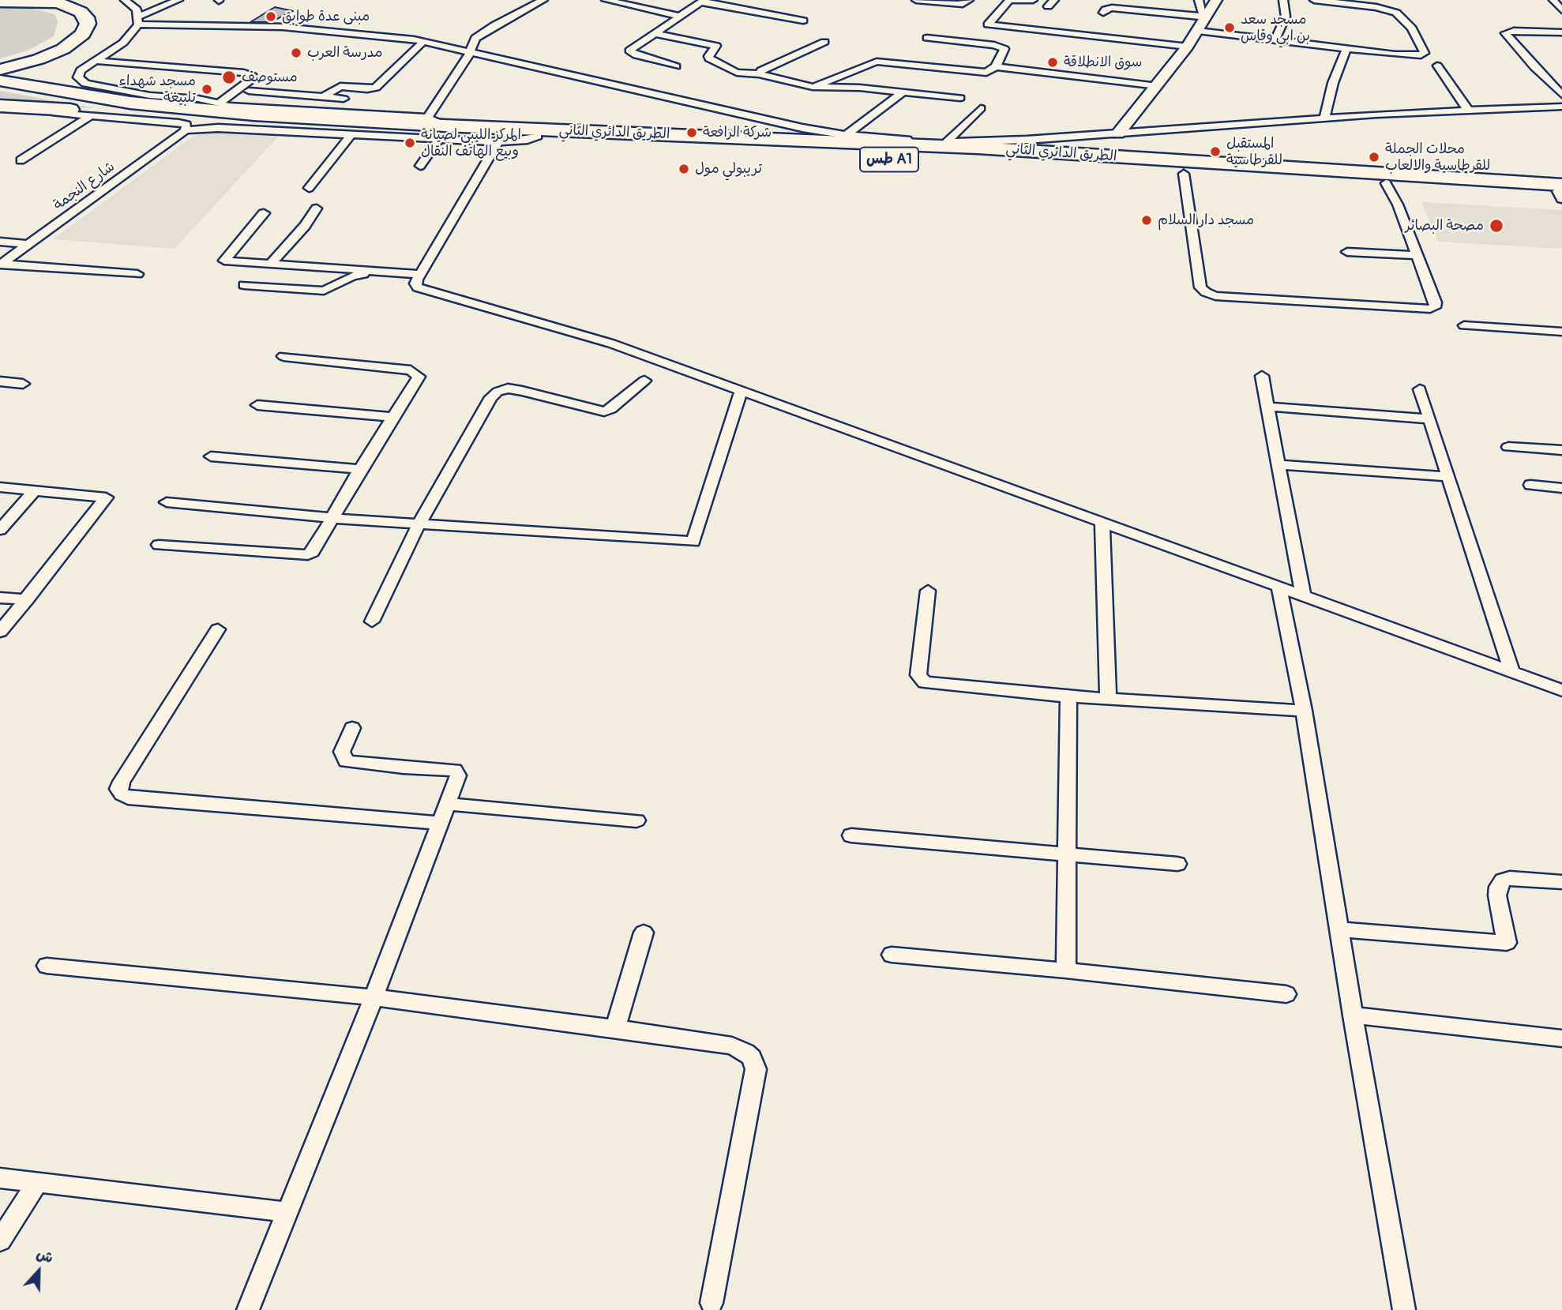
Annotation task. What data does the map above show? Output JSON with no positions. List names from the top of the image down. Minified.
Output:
{"streets":{"highway":["الطريق الدائري الثاني","طس A1"],"street":["شارع النجمة"]},"places":["مبنى عدة طوابق","مسجد سعد بن ابي وقاس","مدرسة العرب","سوق الانطلاقة","مستوصف","مسجد شهداء تلبيغة","شركة الرافعة","المركز الليبي لصيانة وبيع الهاتف النقال","المستقبل للقرطاسية","محلات الجملة للقرطاسية والالعاب","تريبولي مول","مسجد دار السلام","مصحة البصائر"],"north":"top"}
